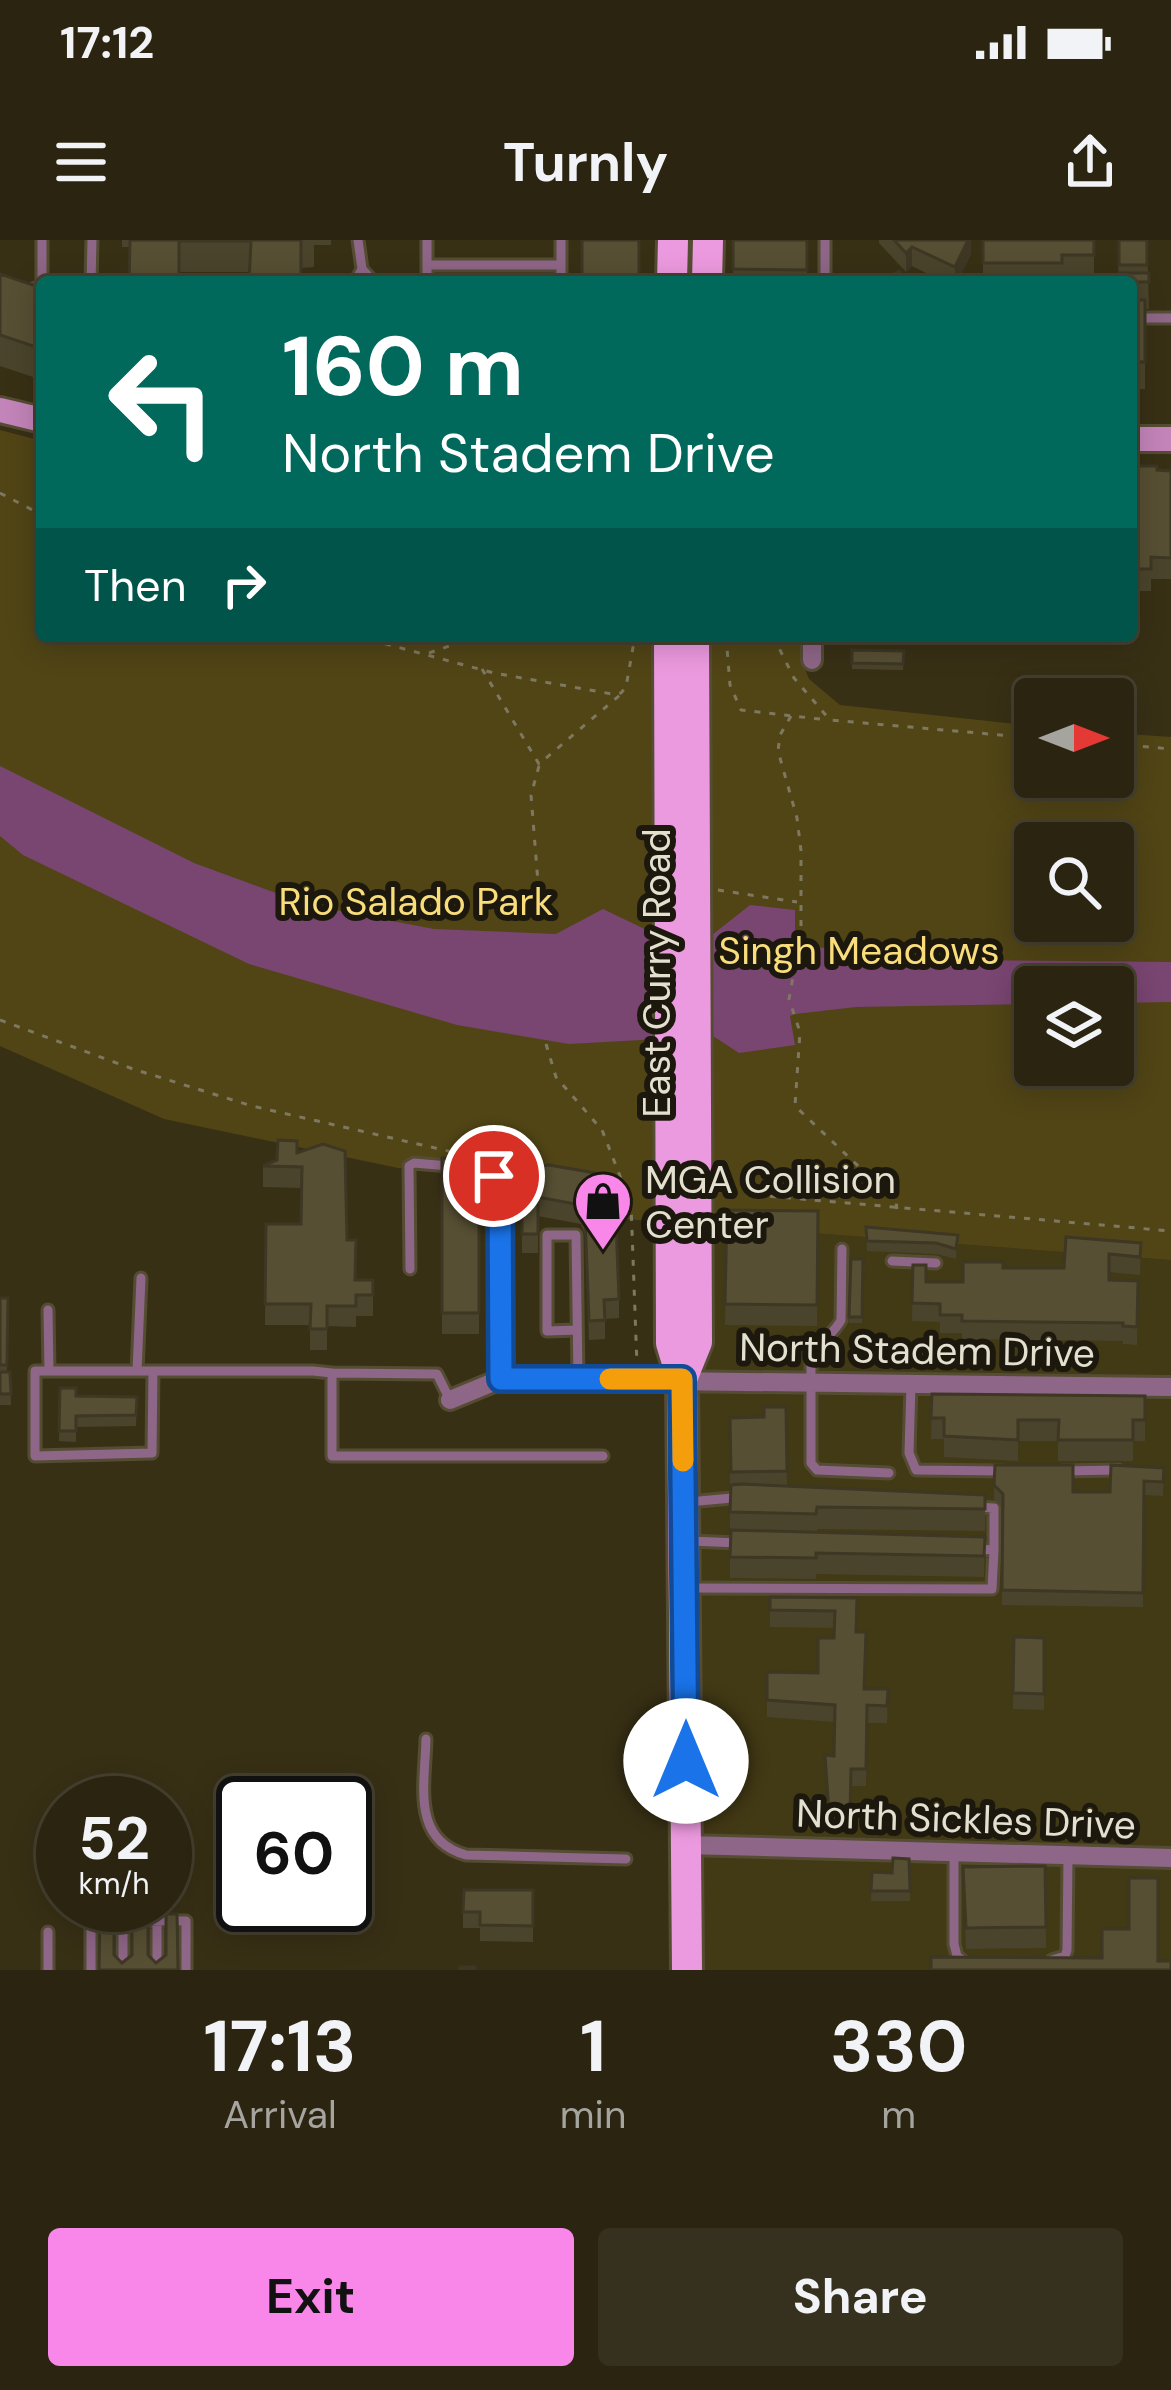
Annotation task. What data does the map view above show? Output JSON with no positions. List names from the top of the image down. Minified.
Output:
{"streets":{"main road":["East Curry Road"],"street":["North Stadem Drive","North Sickles Drive"]},"crossings":[["East Curry Road","North Stadem Drive"],["East Curry Road","North Sickles Drive"]],"parks":["Rio Salado Park","Singh Meadows"],"places":{"shop":["MGA Collision Center"]},"north":"right","page":{"status":"17:12","header":"Turnly","turn":["160 m","North Stadem Drive"],"then":"Then","speed":"52 km/h","limit":"60","eta":["17:13","Arrival","1","min","330","m"],"buttons":["Exit","Share"]}}
